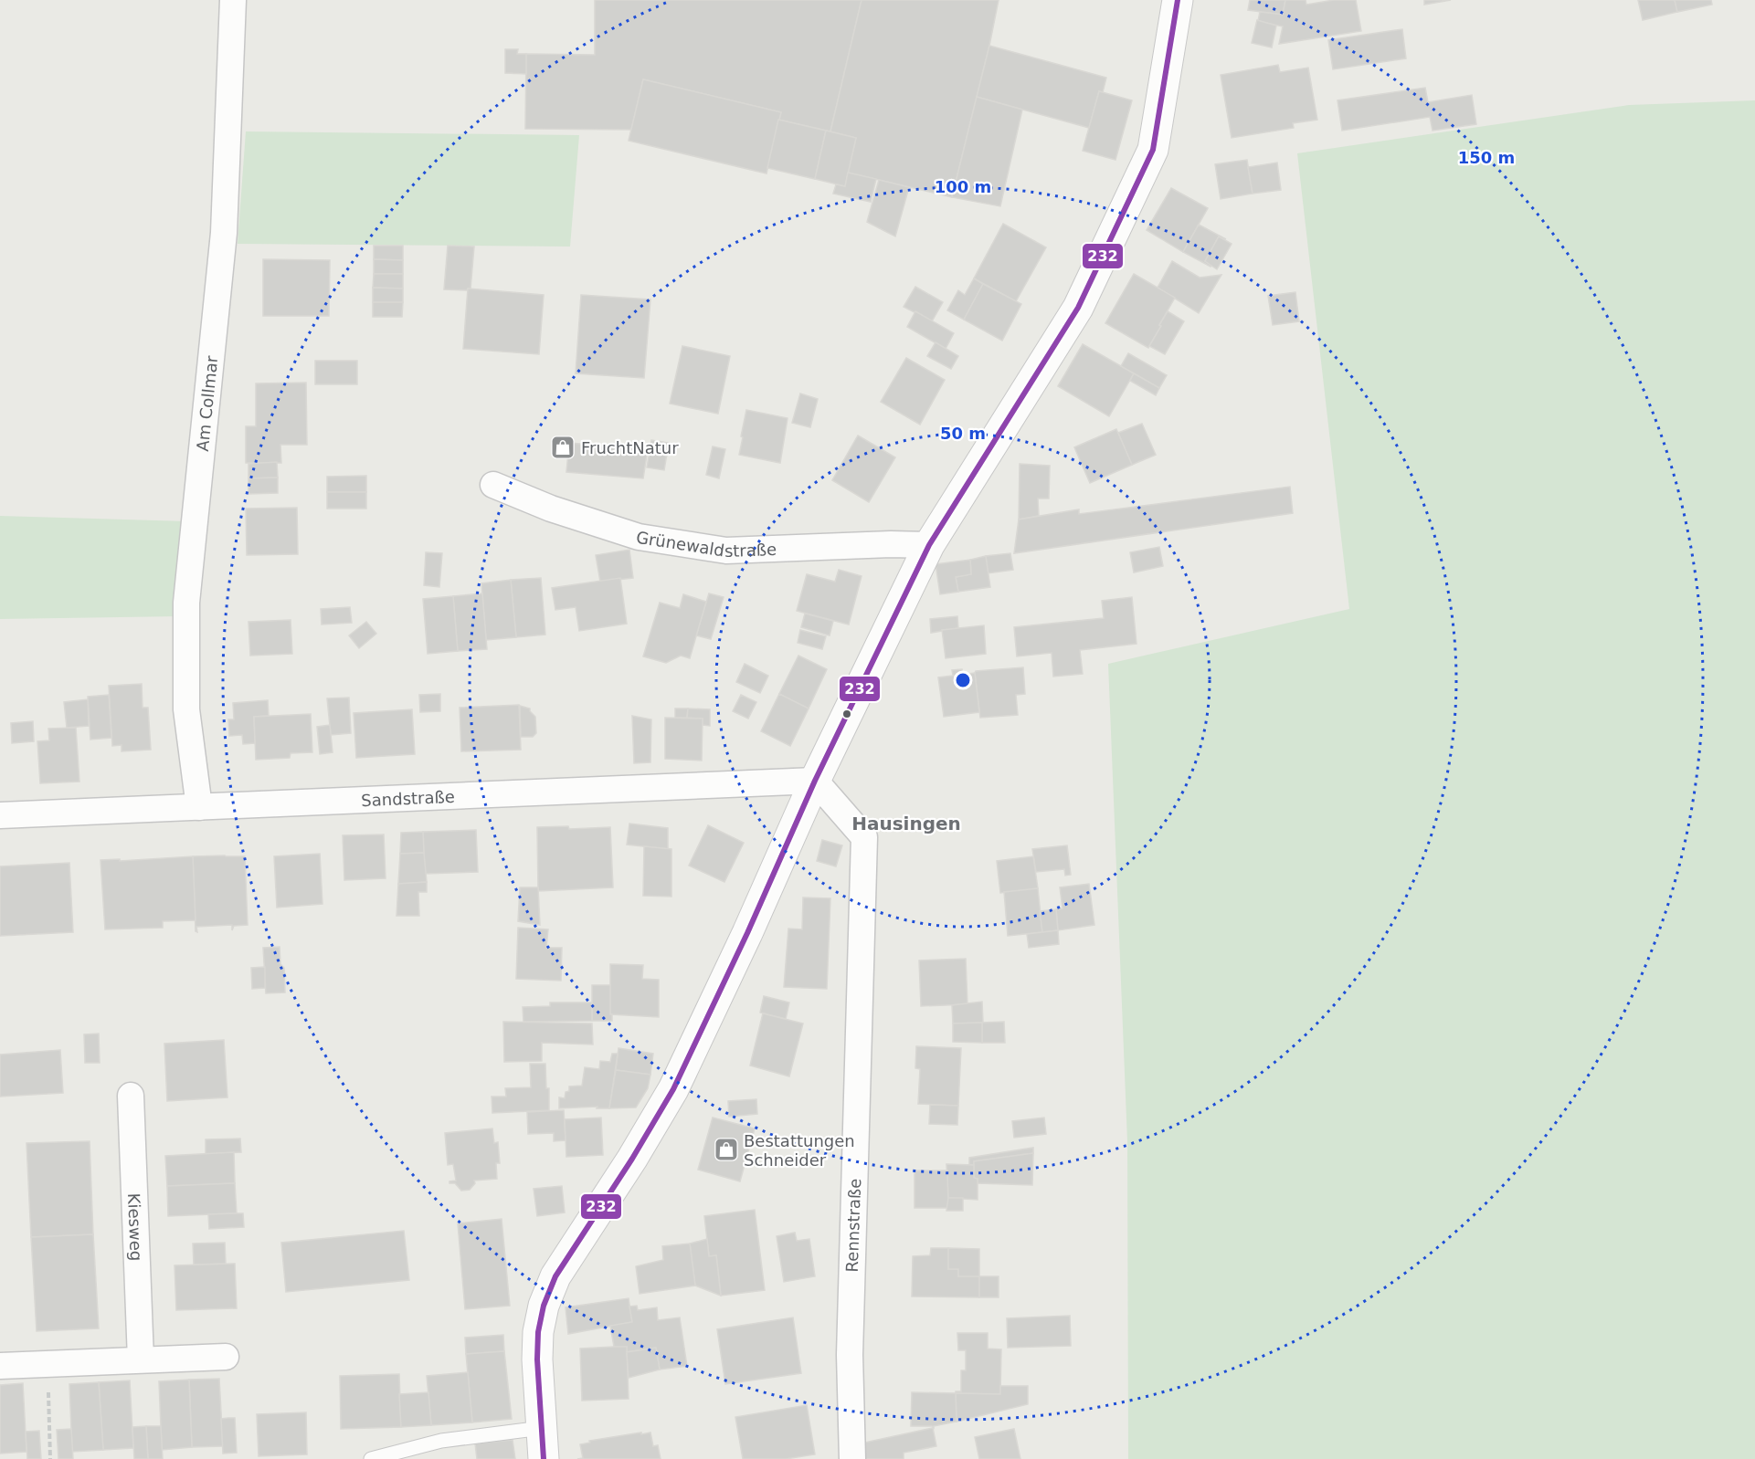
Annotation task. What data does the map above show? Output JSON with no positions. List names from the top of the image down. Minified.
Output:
{"streets":{"street":["Am Collmar","Grünewaldstraße","Sandstraße","Rennstraße","Kiesweg"]},"crossings":[["Am Collmar","Sandstraße"],["Sandstraße","Rennstraße"]],"districts":["Hausingen"],"places":{"shop":["FruchtNatur","Bestattungen Schneider"]},"lines":["transit line 232"],"rings":["150 m","100 m","50 m"]}
